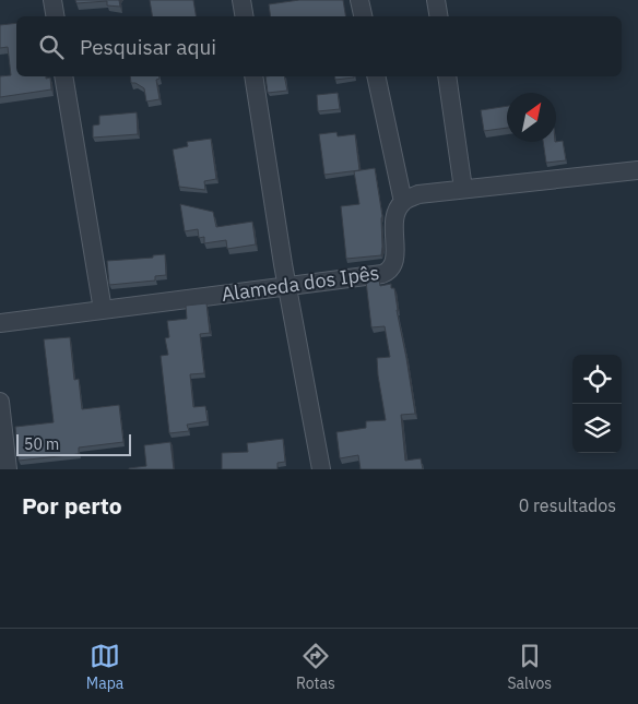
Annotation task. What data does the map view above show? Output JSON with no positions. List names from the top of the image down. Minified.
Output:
{"streets":{"street":["Alameda dos Ipês"]},"scale_bar":"50 m","north":"top right","page":{"search":"Pesquisar aqui","scale":"50 m","heading":["Por perto","0 resultados"],"nav":["Mapa","Rotas","Salvos"]}}
